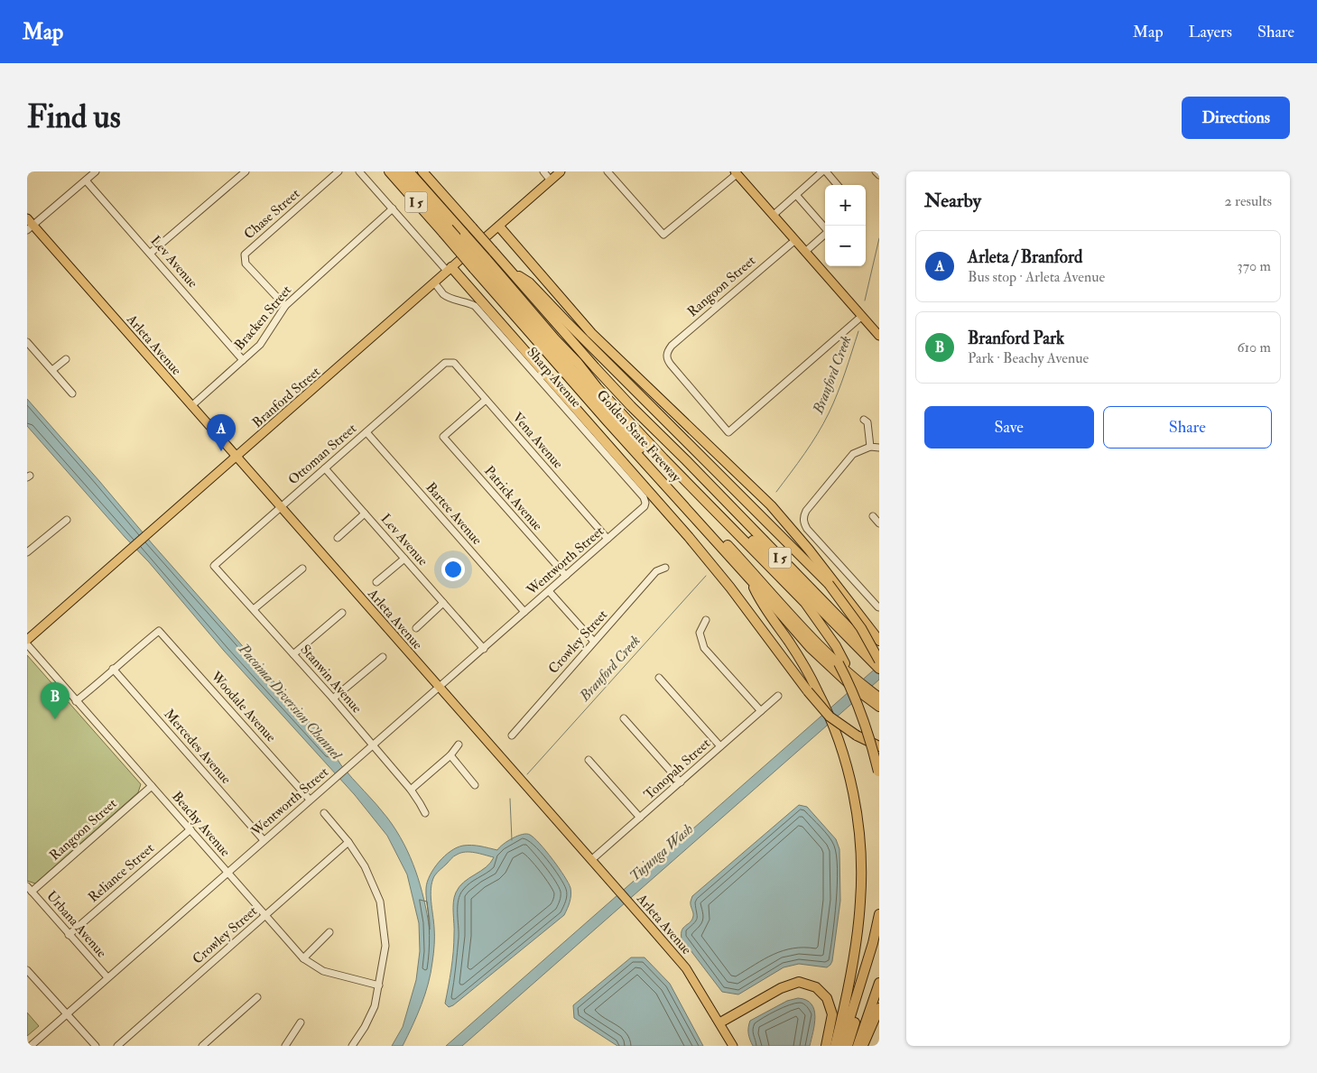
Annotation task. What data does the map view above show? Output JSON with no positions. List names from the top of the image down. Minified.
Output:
{"streets":{"highway":["I 5","Golden State Freeway"],"main road":["Arleta Avenue","Branford Street"],"street":["Chase Street","Lev Avenue","Rangoon Street","Bracken Street","Sharp Avenue","Vena Avenue","Ottoman Street","Patrick Avenue","Bartee Avenue","Wentworth Street","Crowley Street","Stanwin Avenue","Woodale Avenue","Mercedes Avenue","Tonopah Street","Beachy Avenue","Reliance Street","Urbana Avenue"]},"crossings":[["Chase Street","Bracken Street"],["Lev Avenue","Bracken Street"],["Lev Avenue","Ottoman Street"],["Lev Avenue","Wentworth Street"],["Rangoon Street","Beachy Avenue"],["Rangoon Street","Urbana Avenue"],["Bracken Street","Arleta Avenue"],["Arleta Avenue","Branford Street"],["Arleta Avenue","Ottoman Street"],["Arleta Avenue","Wentworth Street"],["Arleta Avenue","Tonopah Street"],["Sharp Avenue","Branford Street"],["Sharp Avenue","Wentworth Street"],["Vena Avenue","Ottoman Street"],["Vena Avenue","Patrick Avenue"],["Vena Avenue","Wentworth Street"],["Ottoman Street","Bartee Avenue"],["Ottoman Street","Stanwin Avenue"],["Patrick Avenue","Wentworth Street"],["Bartee Avenue","Wentworth Street"],["Wentworth Street","Stanwin Avenue"],["Wentworth Street","Woodale Avenue"],["Wentworth Street","Mercedes Avenue"],["Wentworth Street","Beachy Avenue"],["Wentworth Street","Urbana Avenue"],["Crowley Street","Beachy Avenue"],["Woodale Avenue","Mercedes Avenue"],["Beachy Avenue","Reliance Street"],["Reliance Street","Urbana Avenue"]],"water":["Branford Creek","Pacoima Diversion Channel","Tujunga Wash"],"page":{"header":"Map","nav":["Map","Layers","Share"],"buttons":["Directions",["Save","Share"]],"title":"Find us","heading":["Nearby","2 results"],"map_buttons":["+","−"],"list":[{"mark":"A","name":"Arleta / Branford","note":"Bus stop · Arleta Avenue","value":"370 m"},{"mark":"B","name":"Branford Park","note":"Park · Beachy Avenue","value":"610 m"}],"pins":["A","B"]}}
